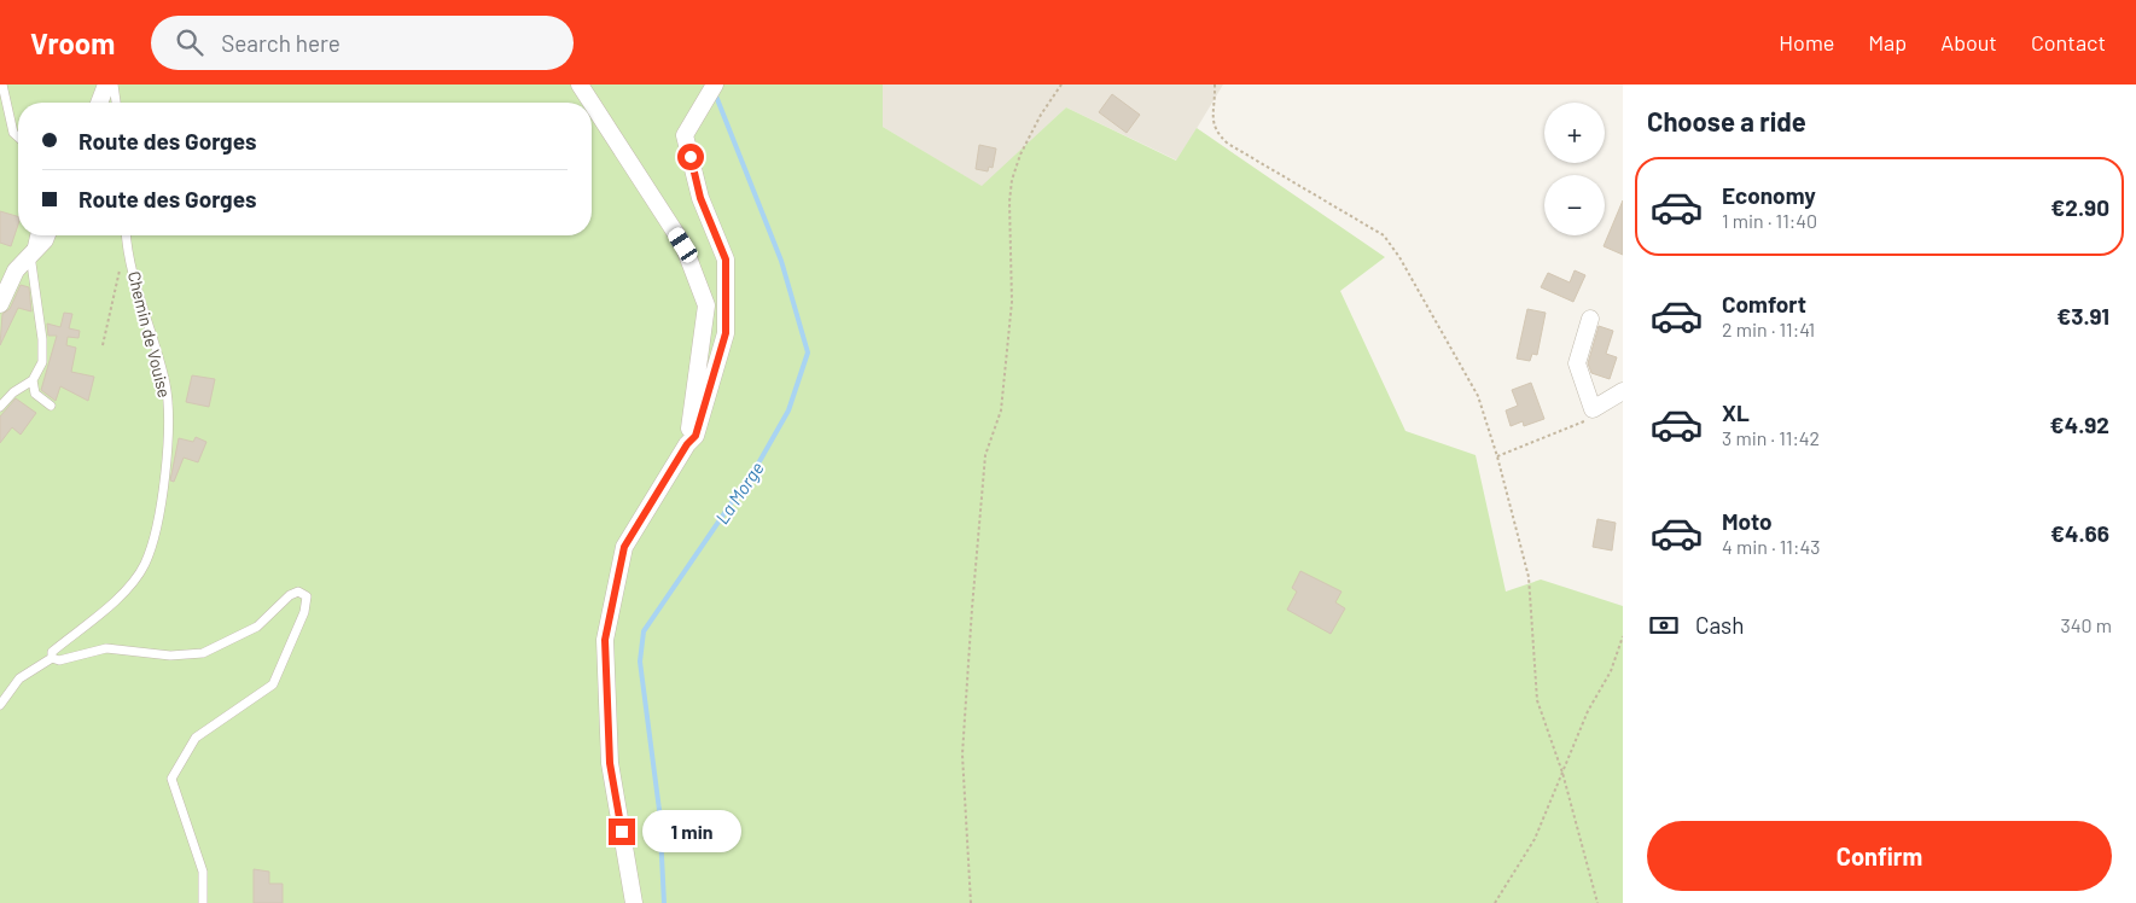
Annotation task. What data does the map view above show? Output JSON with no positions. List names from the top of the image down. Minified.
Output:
{"streets":{"lane":["Chemin de Vouise"]},"water":["La Morge"],"page":{"header":"Vroom","search":"Search here","nav":["Home","Map","About","Contact"],"heading":"Choose a ride","map_buttons":["+","−"],"banner":["Route des Gorges","Route des Gorges"],"list":[{"name":"Economy","note":"1 min · 11:40","value":"€2.90"},{"name":"Comfort","note":"2 min · 11:41","value":"€3.91"},{"name":"XL","note":"3 min · 11:42","value":"€4.92"},{"name":"Moto","note":"4 min · 11:43","value":"€4.66"}],"pay":["Cash","340 m"],"buttons":"Confirm","bubble":"1 min"}}
